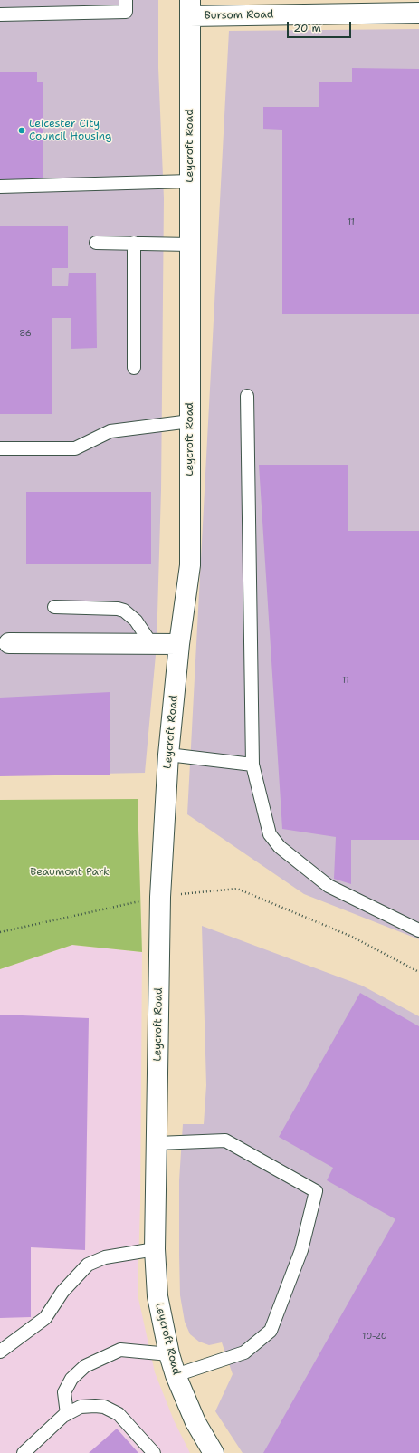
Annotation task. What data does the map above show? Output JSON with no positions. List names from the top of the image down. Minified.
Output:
{"streets":{"street":["Bursom Road","Leycroft Road"]},"crossings":[["Bursom Road","Leycroft Road"]],"parks":["Beaumont Park"],"places":["Leicester City Council Housing"],"house_numbers":["11","86","11","10-20"],"scale_bar":"20 m"}
